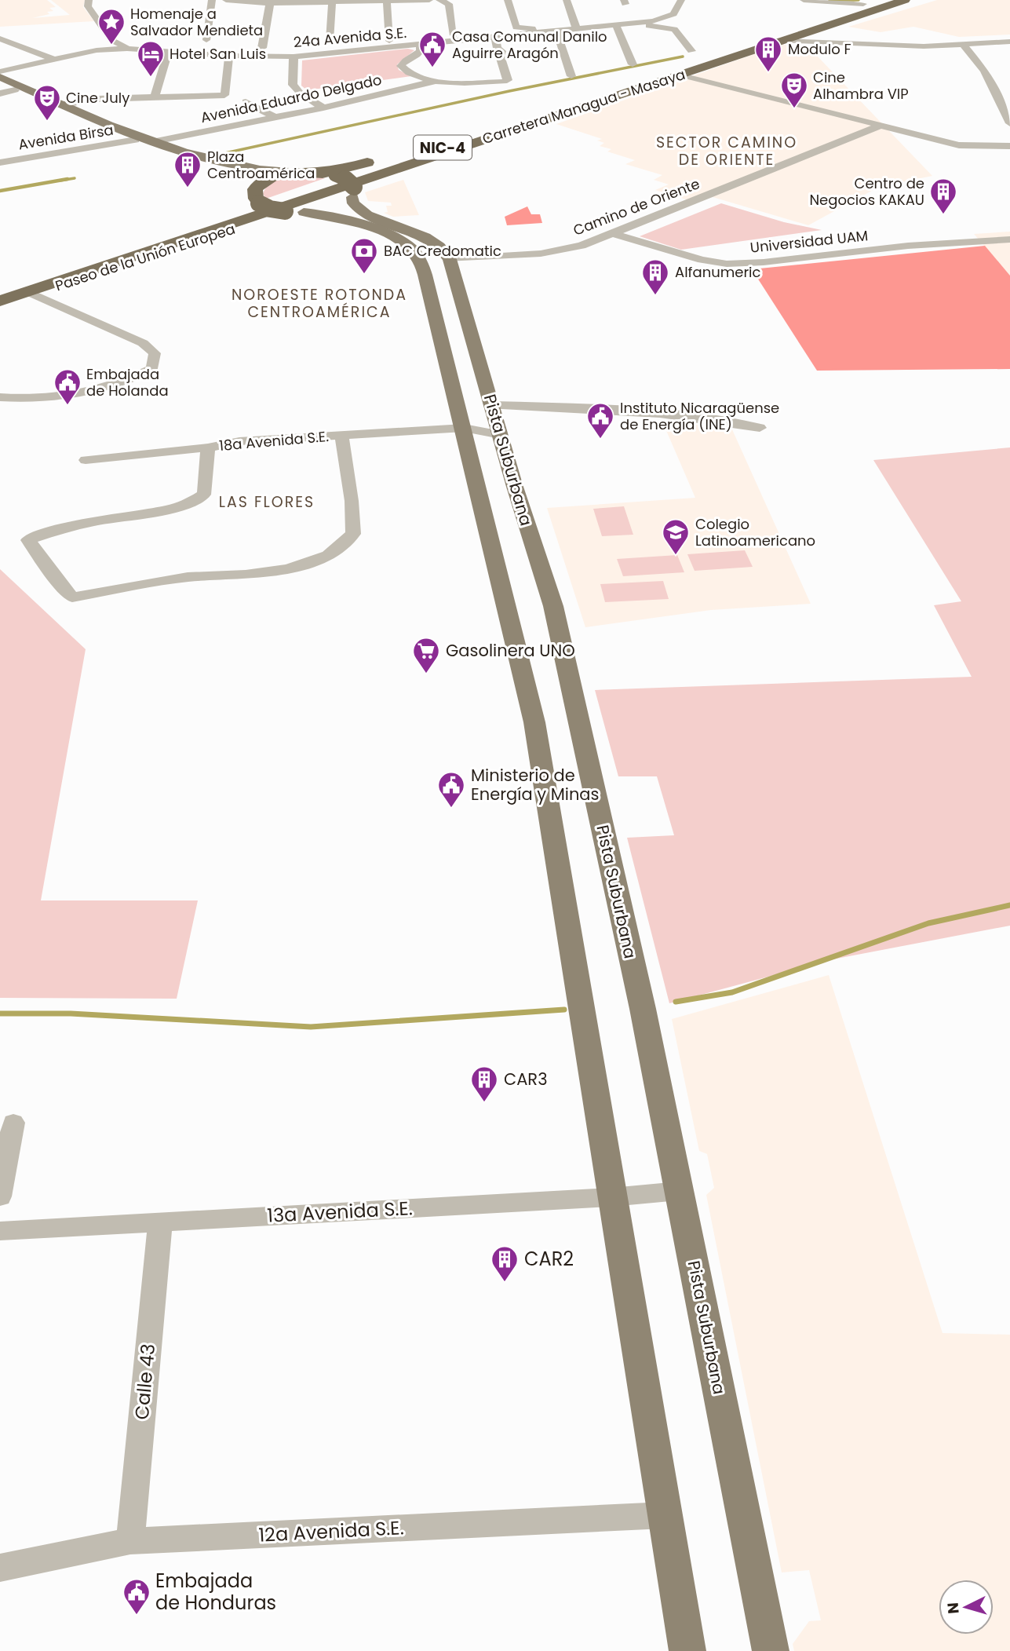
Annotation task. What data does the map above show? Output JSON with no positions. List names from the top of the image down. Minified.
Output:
{"streets":{"highway":["Carretera Managua - Masaya","NIC-4","Paseo de la Unión Europea"],"main road":["Pista Suburbana"],"street":["24a Avenida S.E.","Avenida Eduardo Delgado","Avenida Birsa","Camino de Oriente","Universidad UAM","18a Avenida S.E.","13a Avenida S.E.","Calle 43","12a Avenida S.E."]},"crossings":[["Carretera Managua - Masaya","Paseo de la Unión Europea"],["Camino de Oriente","Universidad UAM"],["Camino de Oriente","Pista Suburbana"],["Paseo de la Unión Europea","Pista Suburbana"],["18a Avenida S.E.","Pista Suburbana"],["Pista Suburbana","13a Avenida S.E."],["Pista Suburbana","12a Avenida S.E."],["13a Avenida S.E.","Calle 43"],["Calle 43","12a Avenida S.E."]],"districts":["SECTOR CAMINO DE ORIENTE","NOROESTE ROTONDA CENTROAMÉRICA","LAS FLORES"],"places":{"place":["Homenaje a Salvador Mendieta"],"public building":["Casa Comunal Danilo Aguirre Aragón","Embajada de Holanda","Instituto Nicaragüense de Energía (INE)","Ministerio de Energía y Minas","Embajada de Honduras"],"building":["Modulo F","Plaza Centroamérica","Centro de Negocios KAKAU","Alfanumeric","CAR3","CAR2"],"hotel":["Hotel San Luis"],"theatre":["Cine Alhambra VIP","Cine July"],"bank":["BAC Credomatic"],"school or university":["Colegio Latinoamericano"],"supermarket":["Gasolinera UNO"]},"north":"left"}
